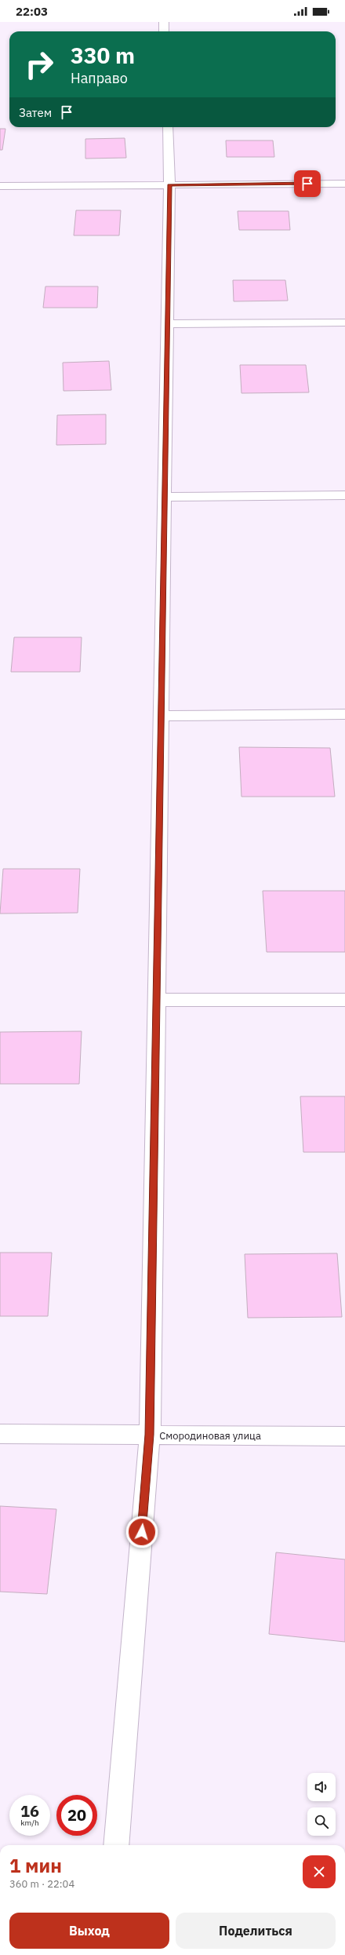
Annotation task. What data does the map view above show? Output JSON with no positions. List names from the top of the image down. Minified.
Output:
{"streets":{"street":["Смородиновая улица"]},"page":{"status":"22:03","turn":["330 m","Направо"],"then":"Затем","speed":"16 km/h","limit":"20","heading":["1 мин","360 m · 22:04"],"buttons":["Выход","Поделиться"]}}
